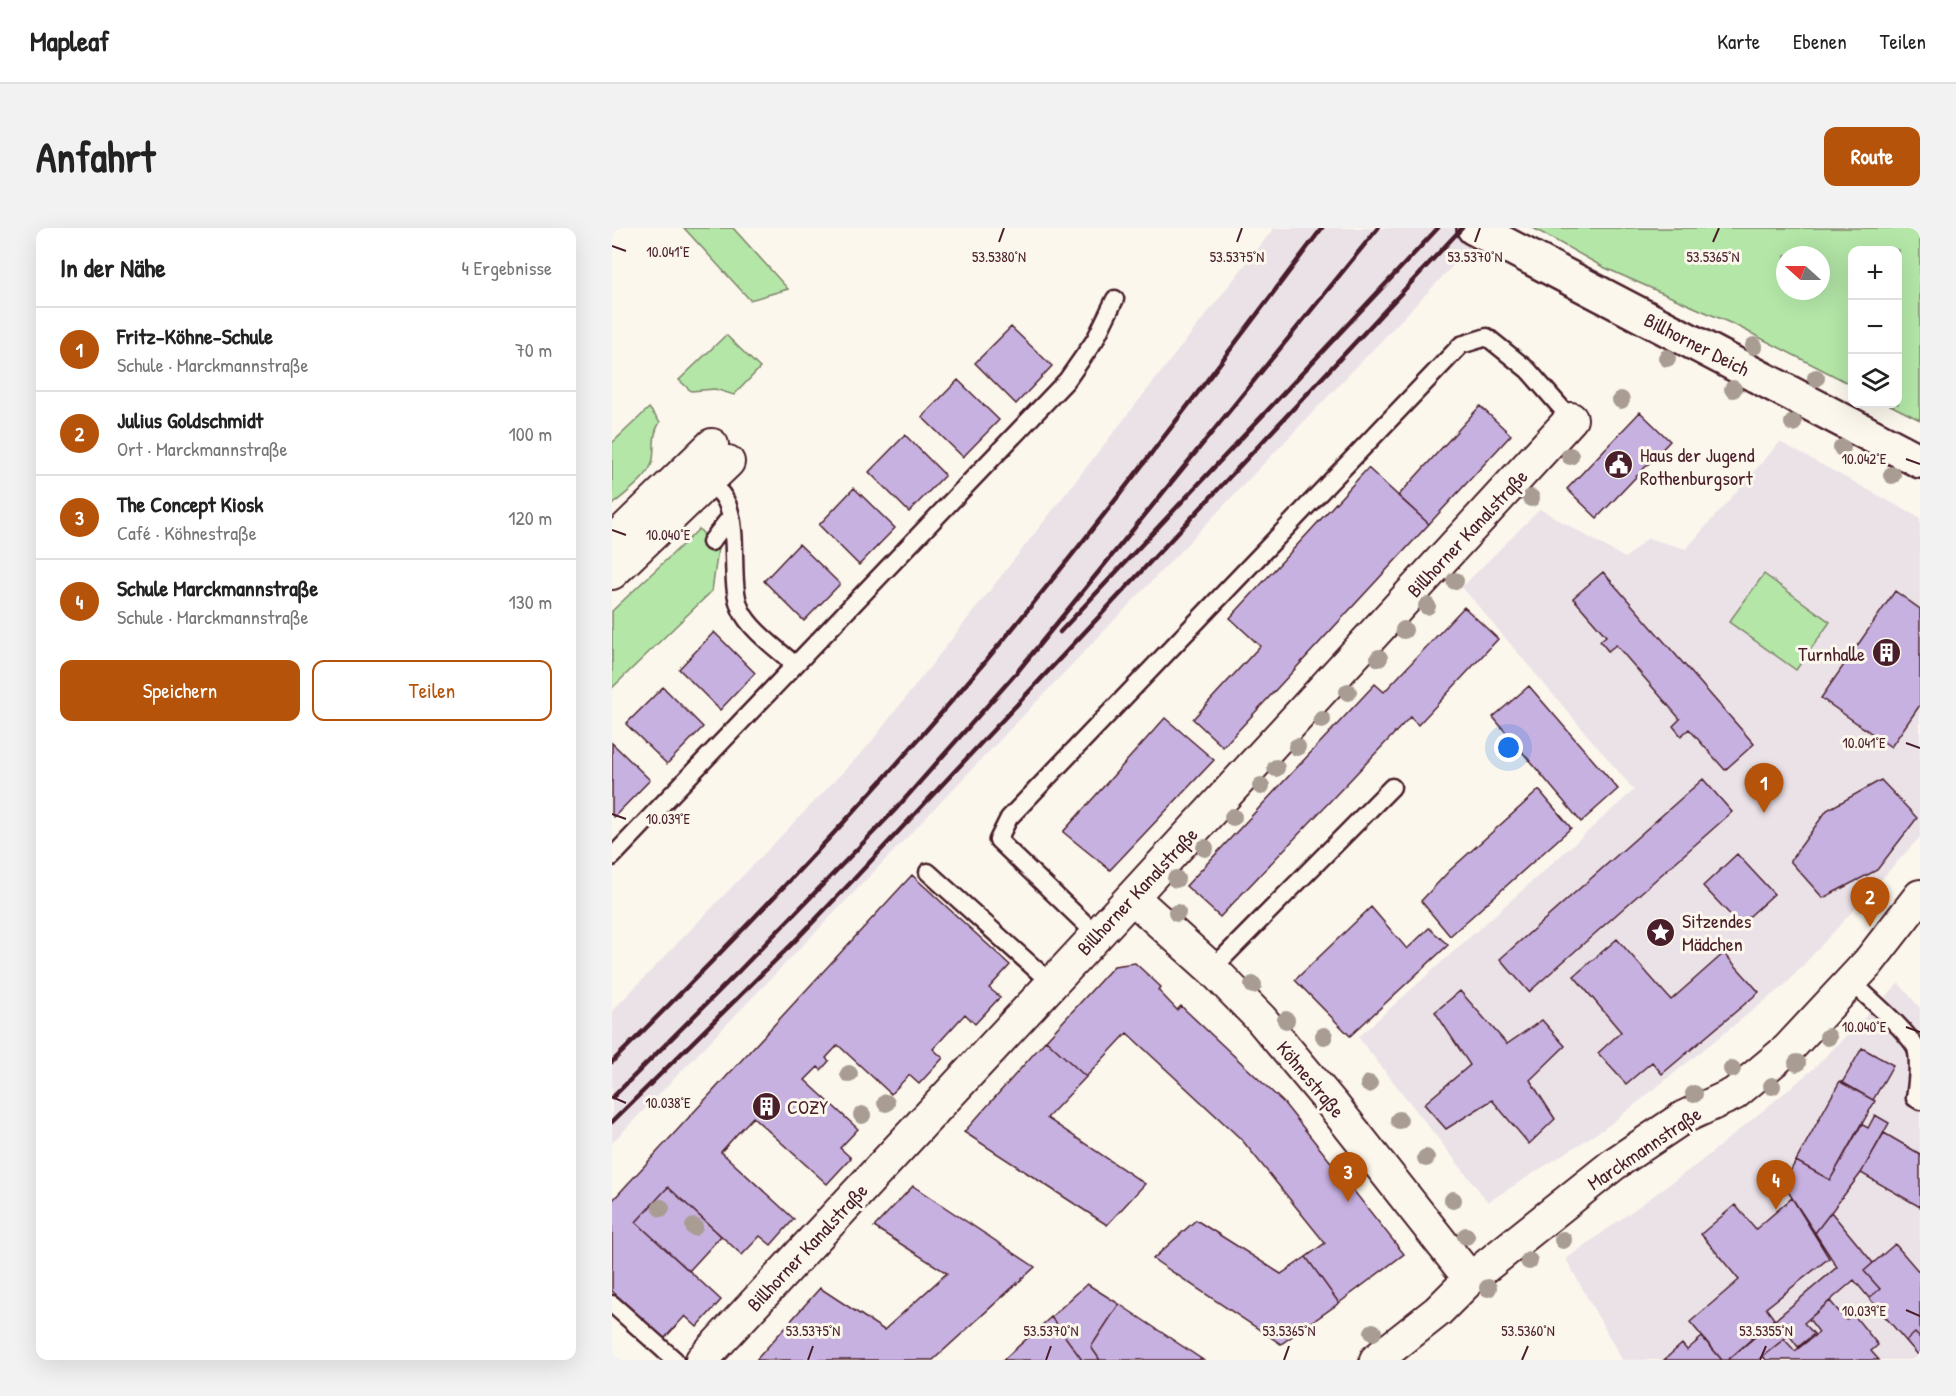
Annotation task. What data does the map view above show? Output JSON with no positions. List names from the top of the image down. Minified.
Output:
{"streets":{"street":["Billhorner Deich","Billhorner Kanalstraße","Köhnestraße","Marckmannstraße"]},"crossings":[["Billhorner Kanalstraße","Köhnestraße"],["Köhnestraße","Marckmannstraße"]],"places":{"public building":["Haus der Jugend Rothenburgsort"],"building":["Turnhalle","COZY"],"place":["Sitzendes Mädchen"]},"north":"left","page":{"header":"Mapleaf","nav":["Karte","Ebenen","Teilen"],"buttons":["Route",["Speichern","Teilen"]],"title":"Anfahrt","heading":["In der Nähe","4 Ergebnisse"],"map_buttons":["+","−"],"list":[{"mark":"1","name":"Fritz-Köhne-Schule","note":"Schule · Marckmannstraße","value":"70 m"},{"mark":"2","name":"Julius Goldschmidt","note":"Ort · Marckmannstraße","value":"100 m"},{"mark":"3","name":"The Concept Kiosk","note":"Café · Köhnestraße","value":"120 m"},{"mark":"4","name":"Schule Marckmannstraße","note":"Schule · Marckmannstraße","value":"130 m"}],"pins":["1","2","3","4"]},"coordinates":["10.041°E","53.5380°N","53.5375°N","53.5370°N","53.5365°N","10.042°E","10.040°E","10.039°E","10.038°E","53.5360°N","53.5355°N"]}
